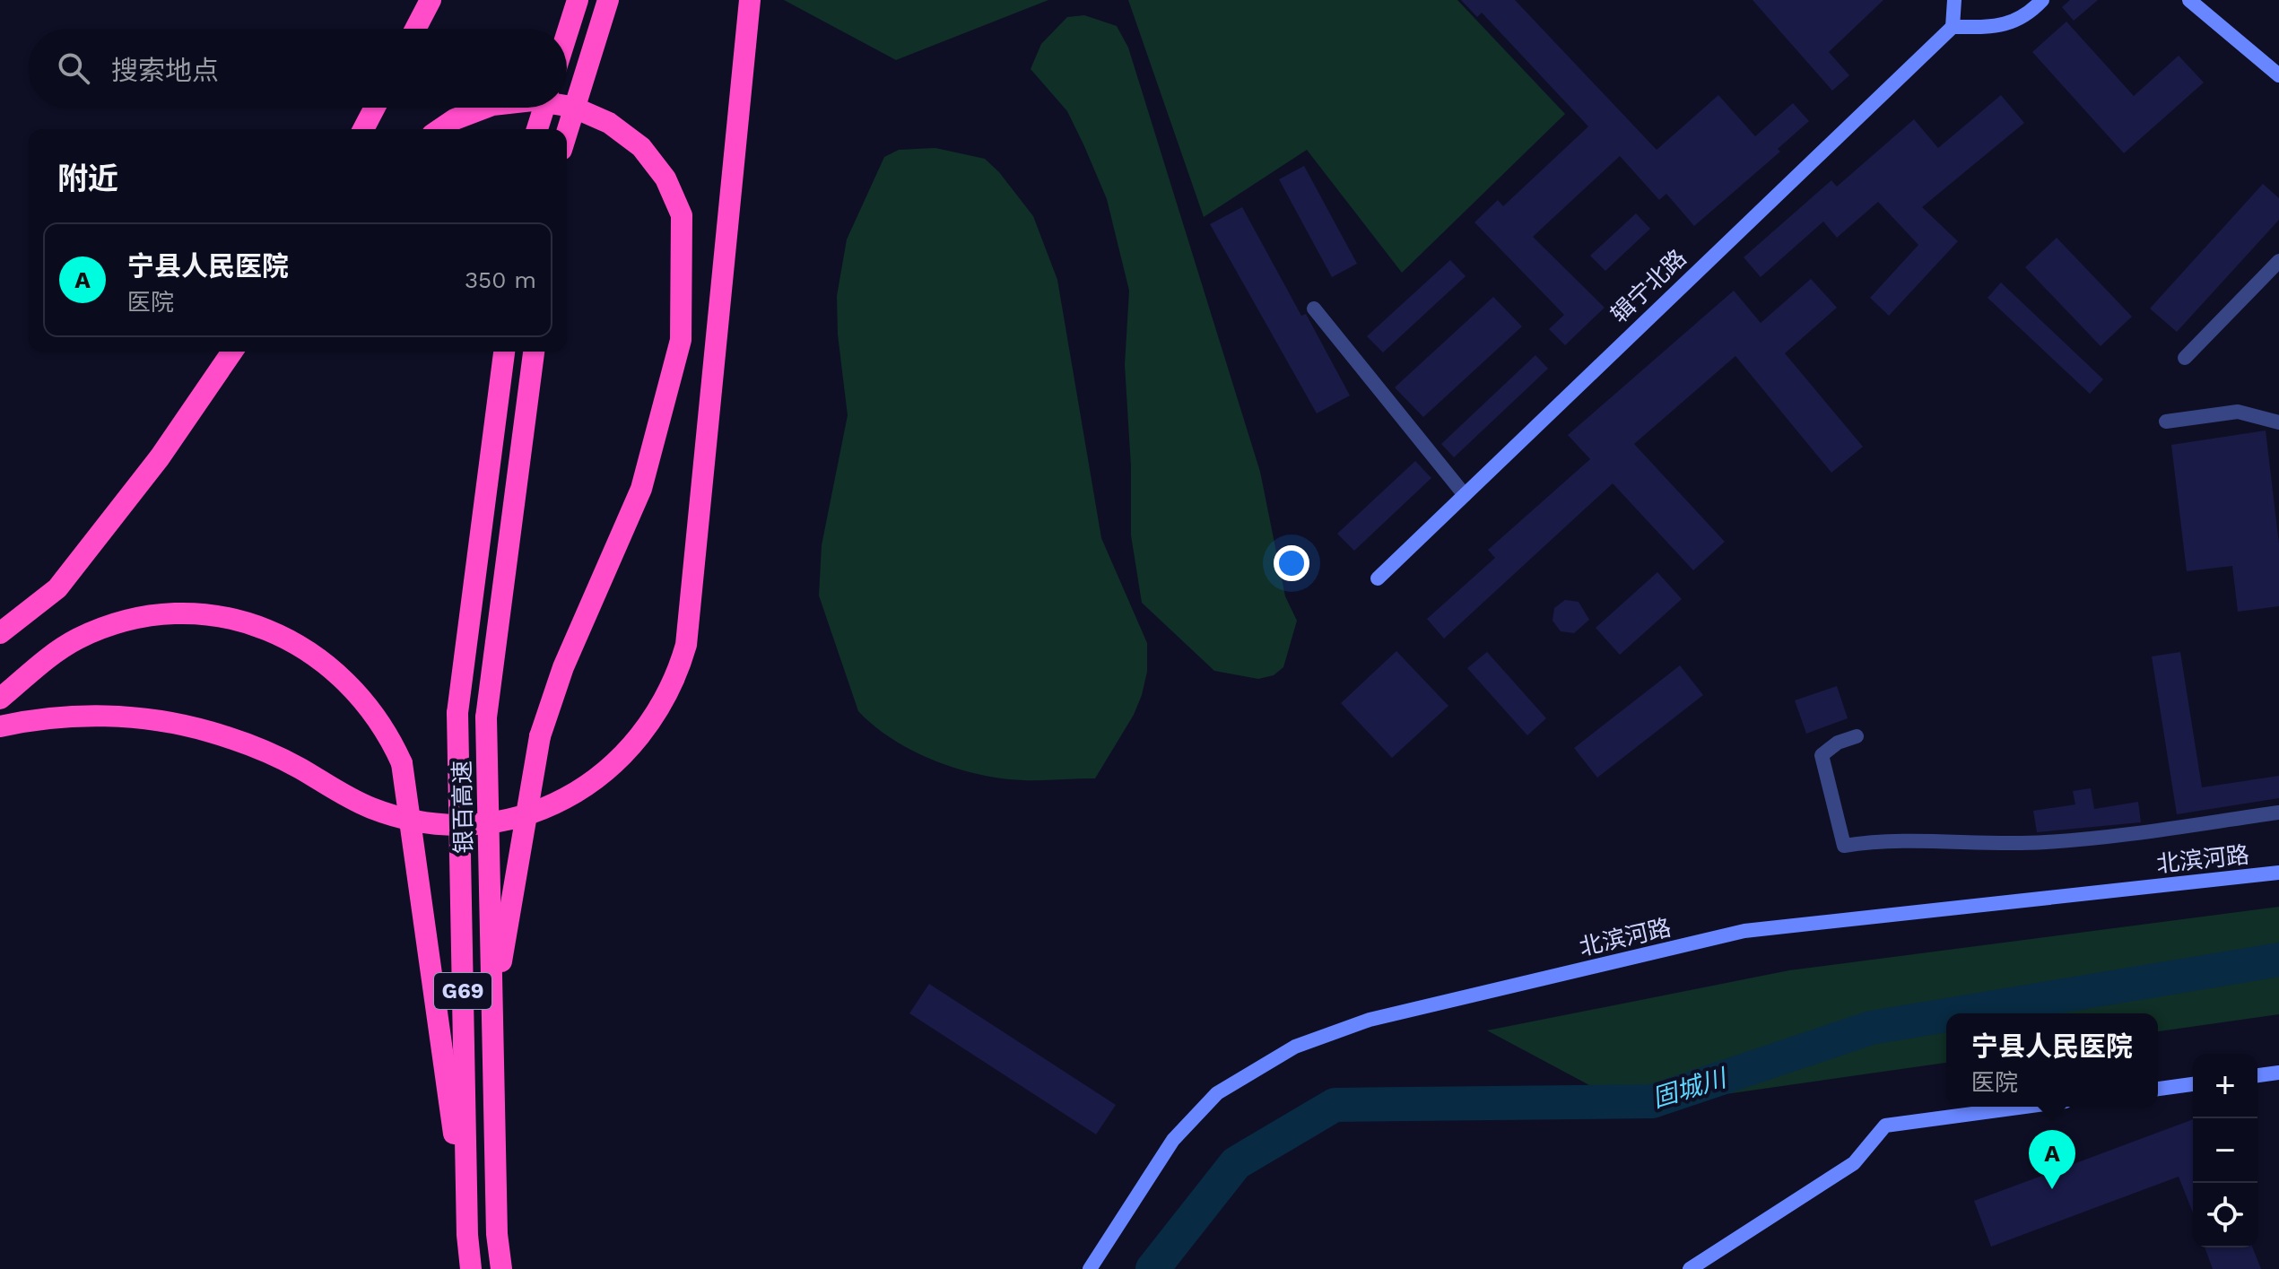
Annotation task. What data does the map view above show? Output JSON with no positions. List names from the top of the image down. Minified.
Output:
{"streets":{"highway":["银百高速","G69"],"street":["辑宁北路","北滨河路"]},"water":["固城川"],"page":{"search":"搜索地点","heading":"附近","list":[{"mark":"A","name":"宁县人民医院","note":"医院","value":"350 m"}],"popup":["宁县人民医院","医院"],"map_buttons":["+","−"],"pins":"A"}}
